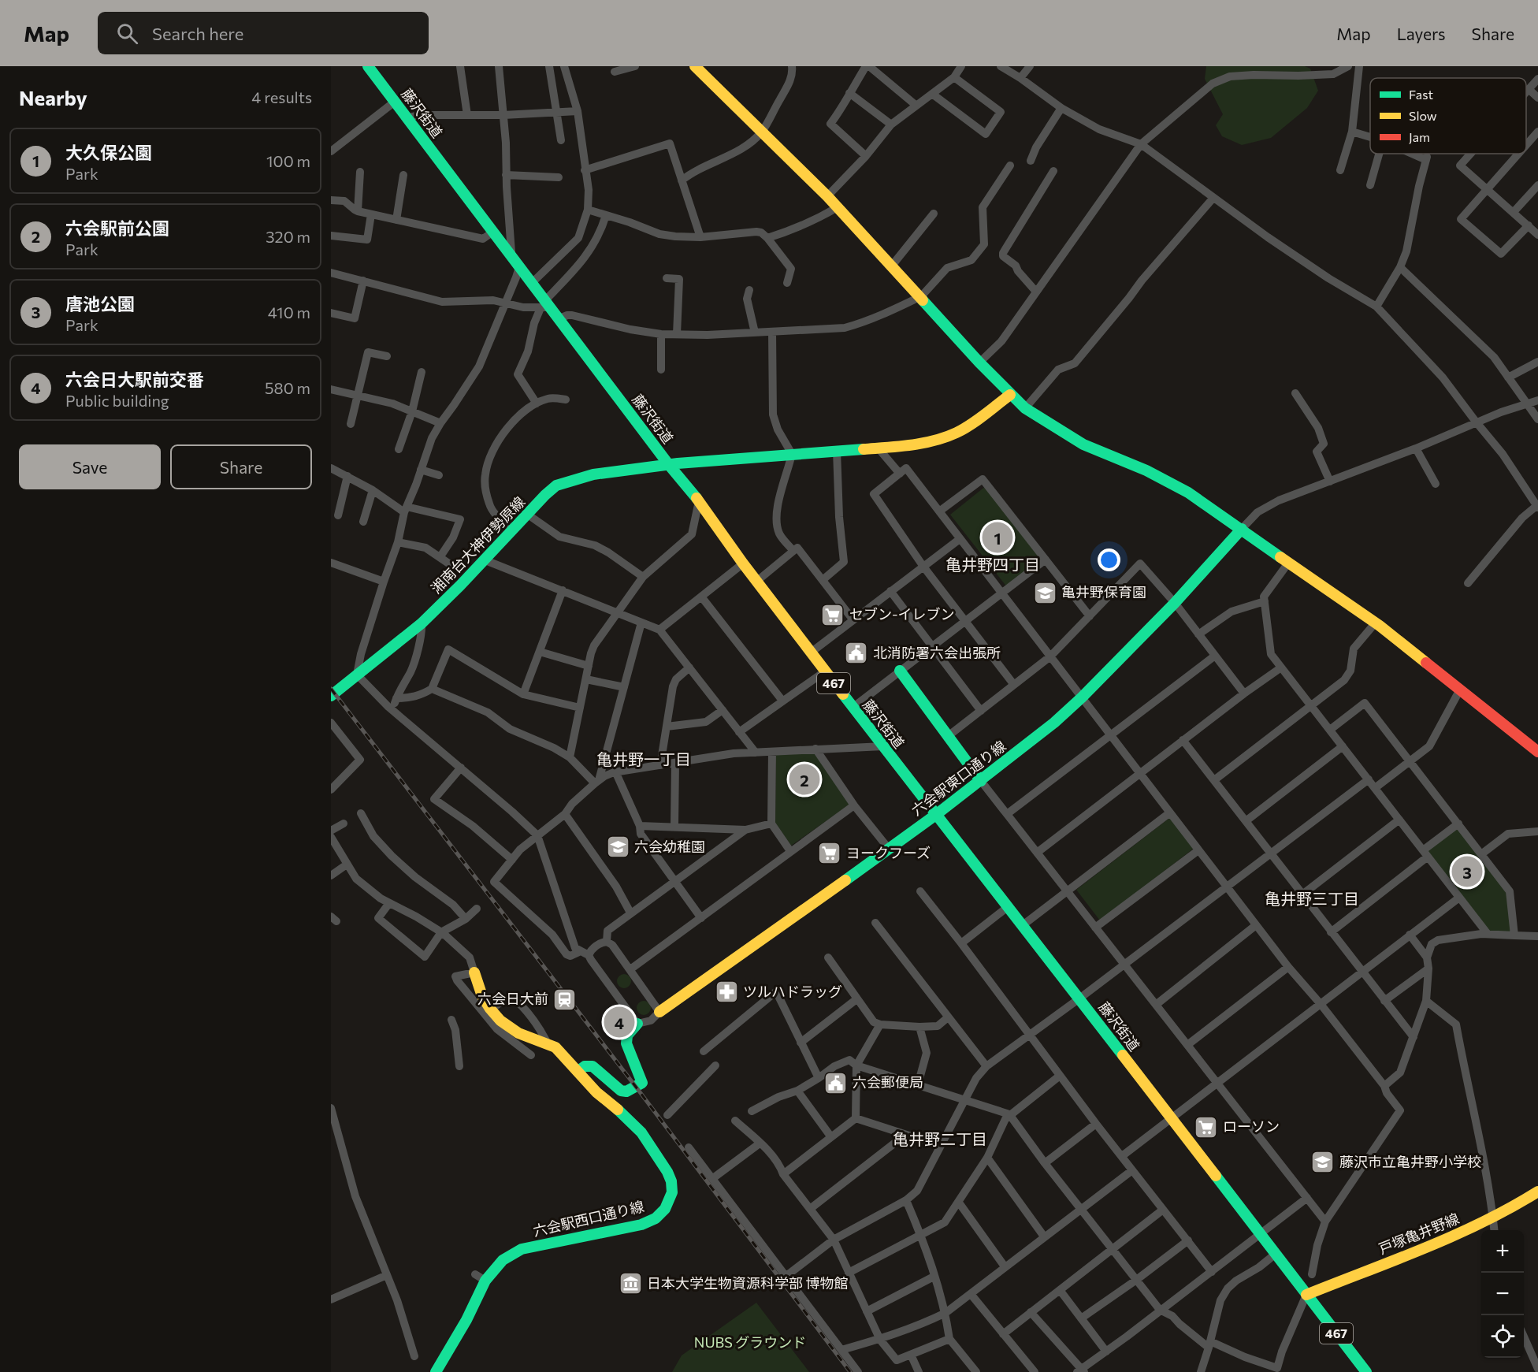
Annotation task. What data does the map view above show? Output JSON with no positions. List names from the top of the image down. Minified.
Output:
{"streets":{"main road":["藤沢街道","湘南台大神伊勢原線","467","六会駅東口通り線","六会駅西口通り線","戸塚亀井野線"]},"crossings":[["藤沢街道","湘南台大神伊勢原線"],["藤沢街道","六会駅東口通り線"],["藤沢街道","戸塚亀井野線"]],"districts":["亀井野四丁目","亀井野一丁目","亀井野三丁目","亀井野二丁目"],"parks":["NUBS グラウンド"],"places":{"school or university":["亀井野保育園","六会幼稚園","藤沢市立亀井野小学校"],"supermarket":["セブン-イレブン","ヨークフーズ","ローソン"],"public building":["北消防署六会出張所","六会郵便局"],"pharmacy":["ツルハドラッグ"],"station":["六会日大前"],"museum":["日本大学生物資源科学部 博物館"]},"legend":["Fast","Slow","Jam"],"page":{"header":"Map","search":"Search here","nav":["Map","Layers","Share"],"heading":["Nearby","4 results"],"list":[{"mark":"1","name":"大久保公園","note":"Park","value":"100 m"},{"mark":"2","name":"六会駅前公園","note":"Park","value":"320 m"},{"mark":"3","name":"唐池公園","note":"Park","value":"410 m"},{"mark":"4","name":"六会日大駅前交番","note":"Public building","value":"580 m"}],"buttons":["Save","Share"],"pins":["1","2","3","4"],"map_buttons":["+","−"]}}
